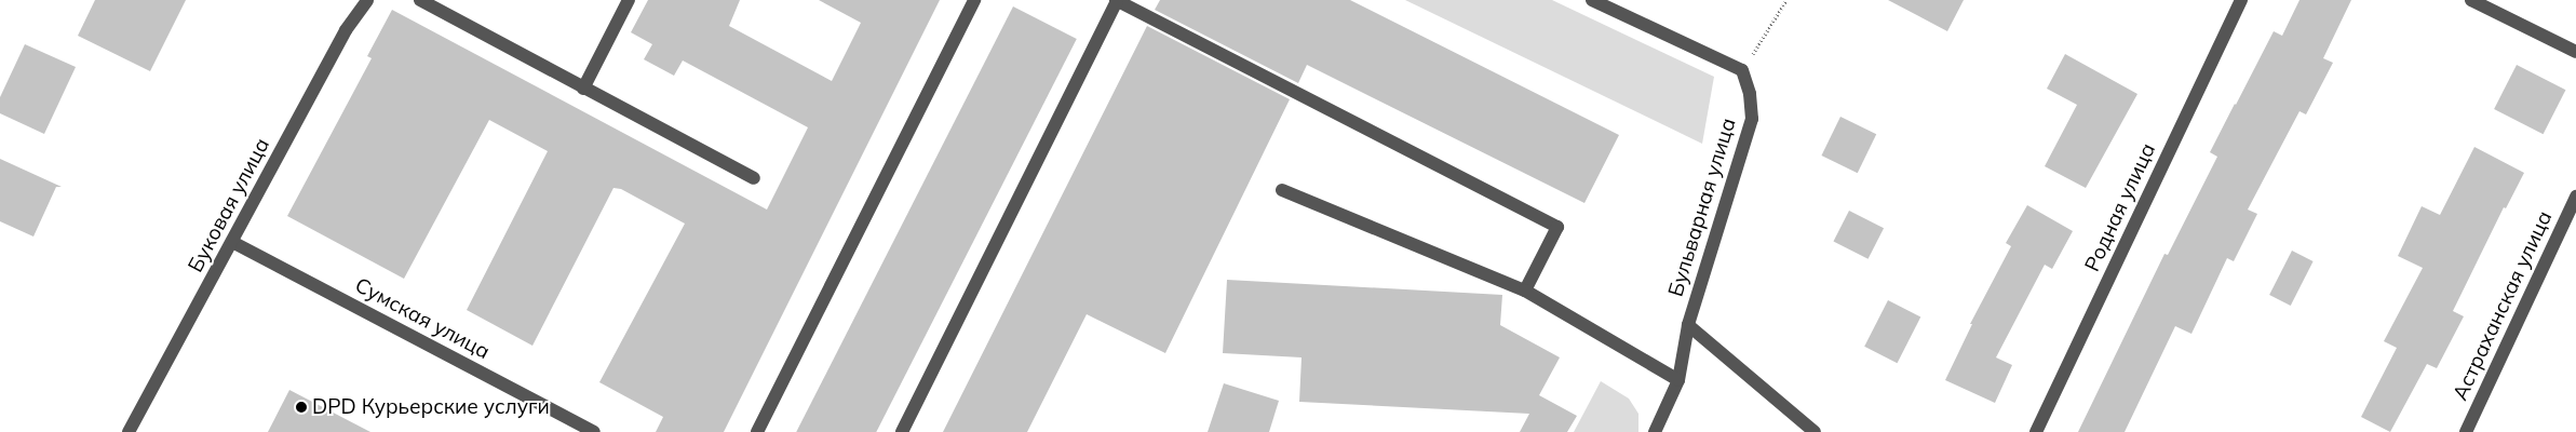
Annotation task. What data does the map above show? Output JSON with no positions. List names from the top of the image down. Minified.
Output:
{"streets":{"street":["Буковая улица","Бульварная улица","Родная улица","Астраханская улица","Сумская улица"]},"crossings":[["Буковая улица","Сумская улица"]],"places":["DPD Курьерские услуги"]}
